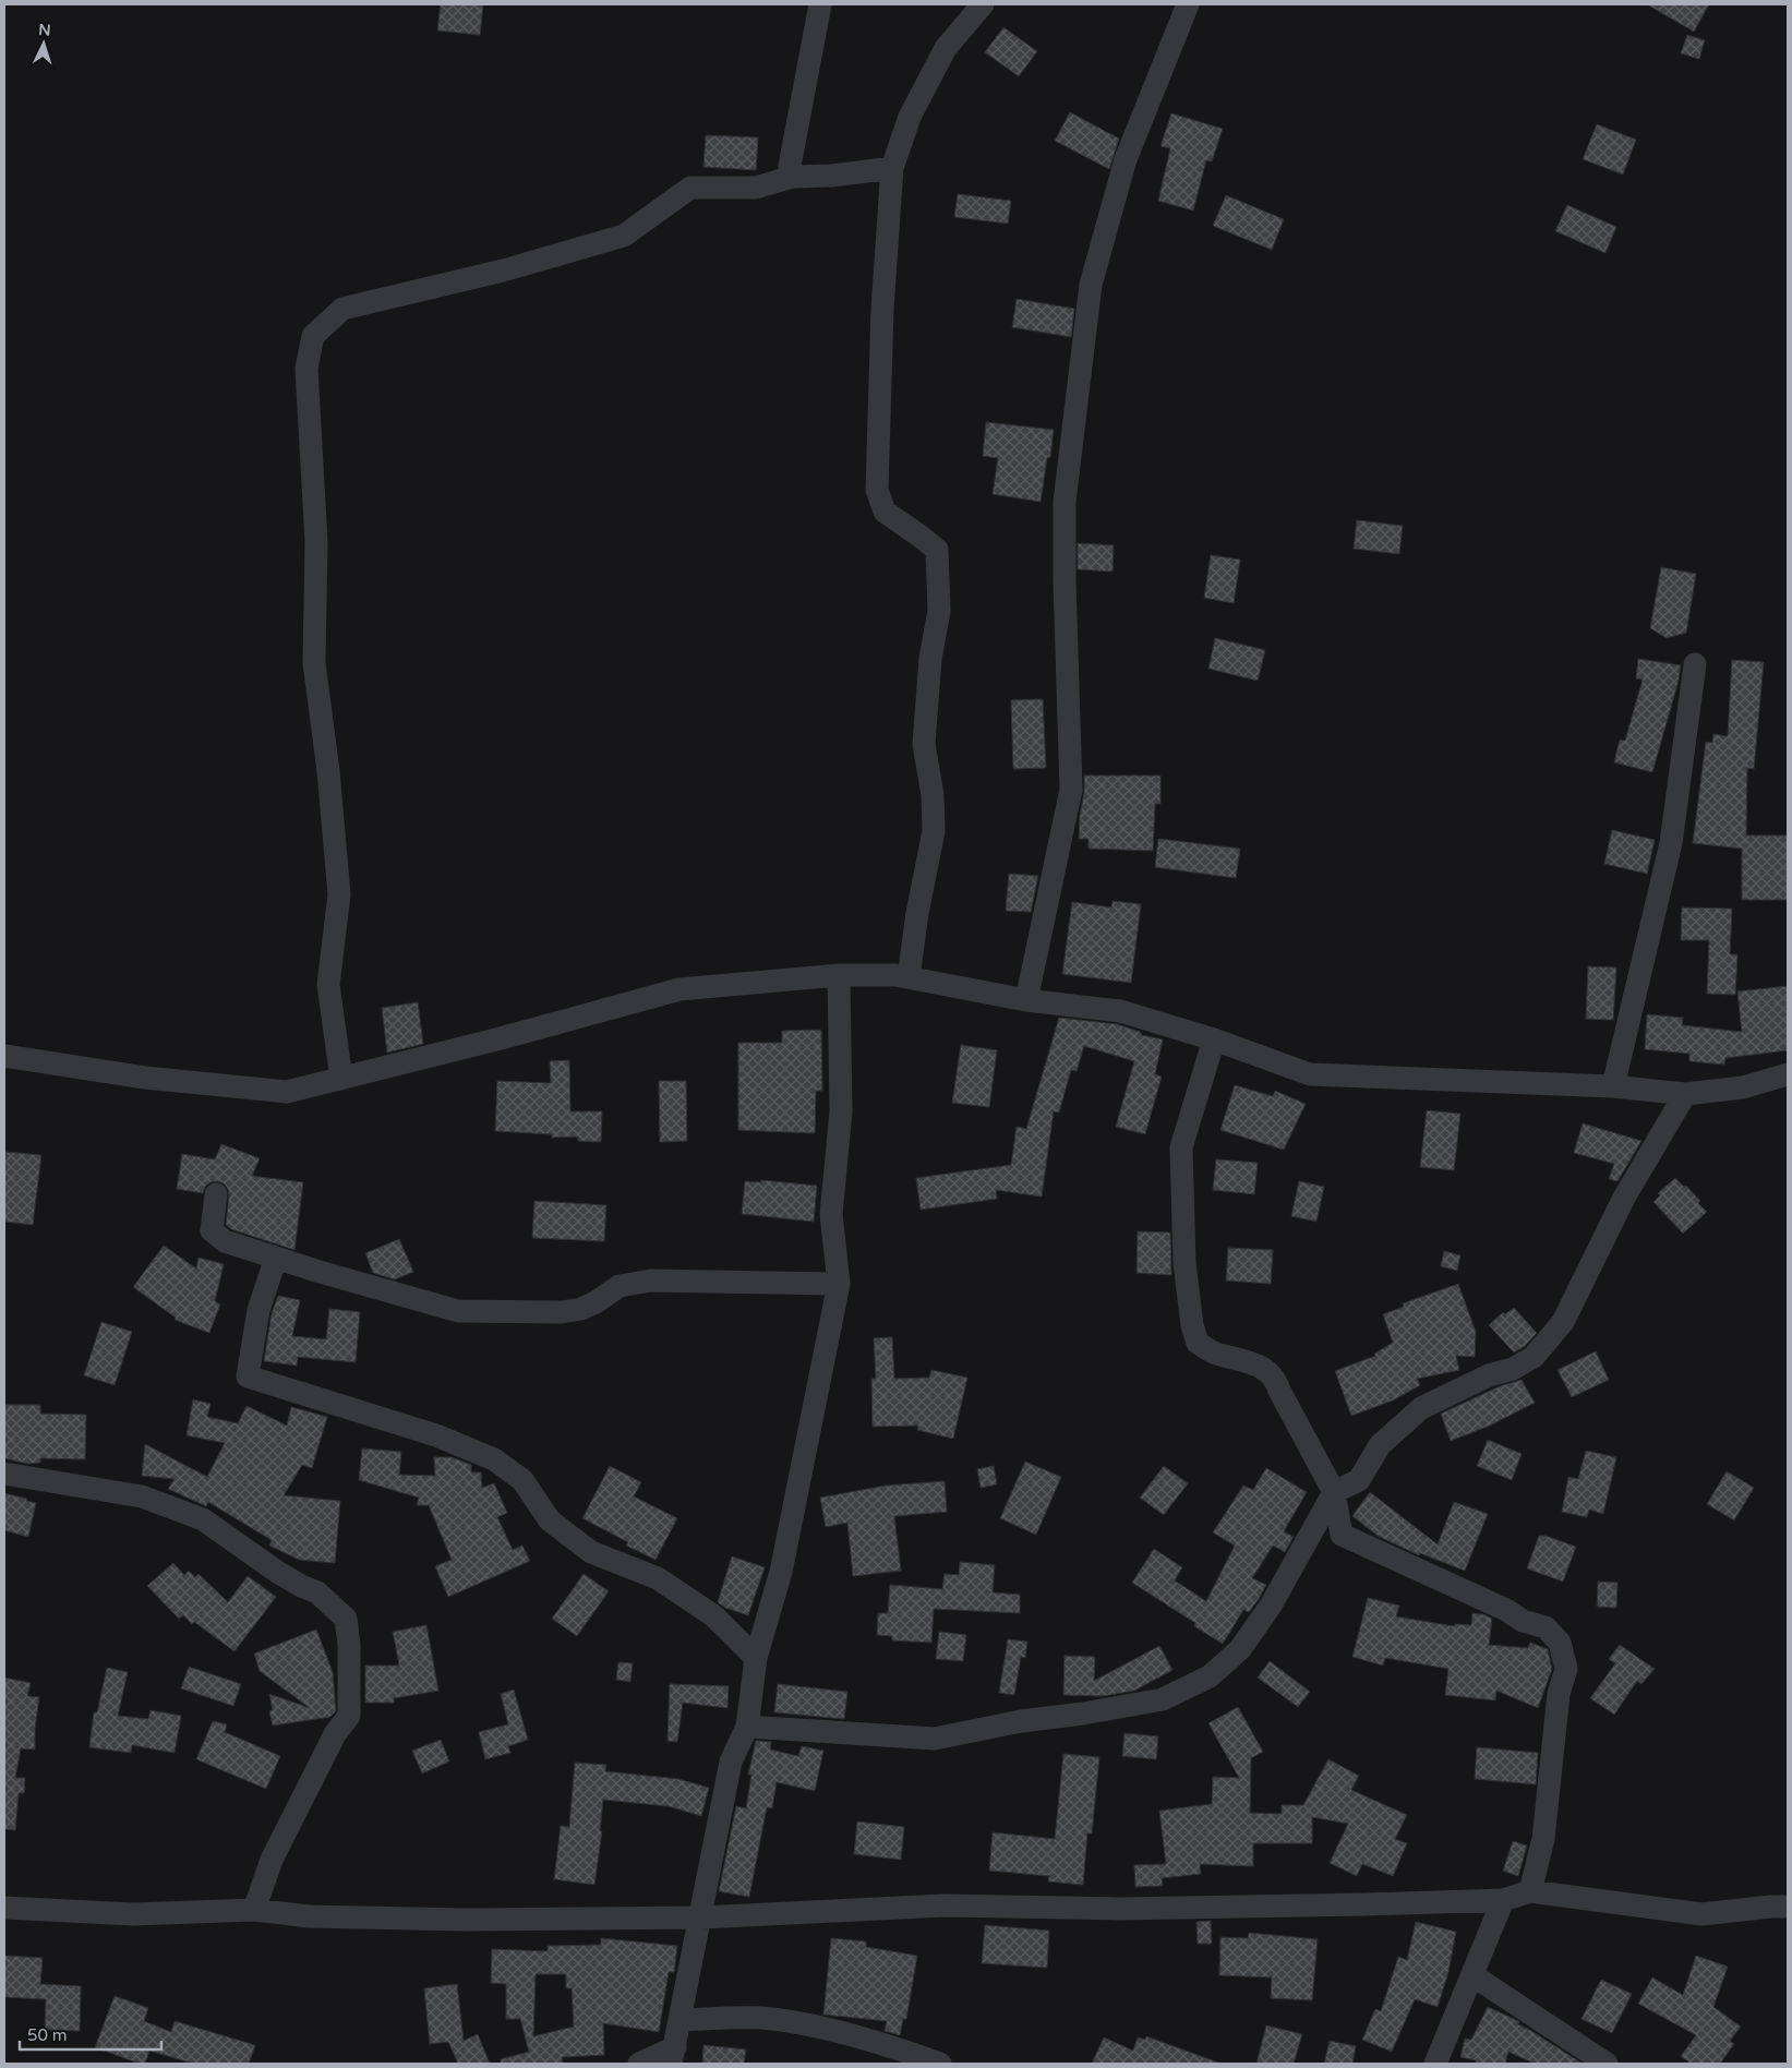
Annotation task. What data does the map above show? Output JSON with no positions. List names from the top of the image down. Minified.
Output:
{"scale_bar":"50 m","north":"top"}
